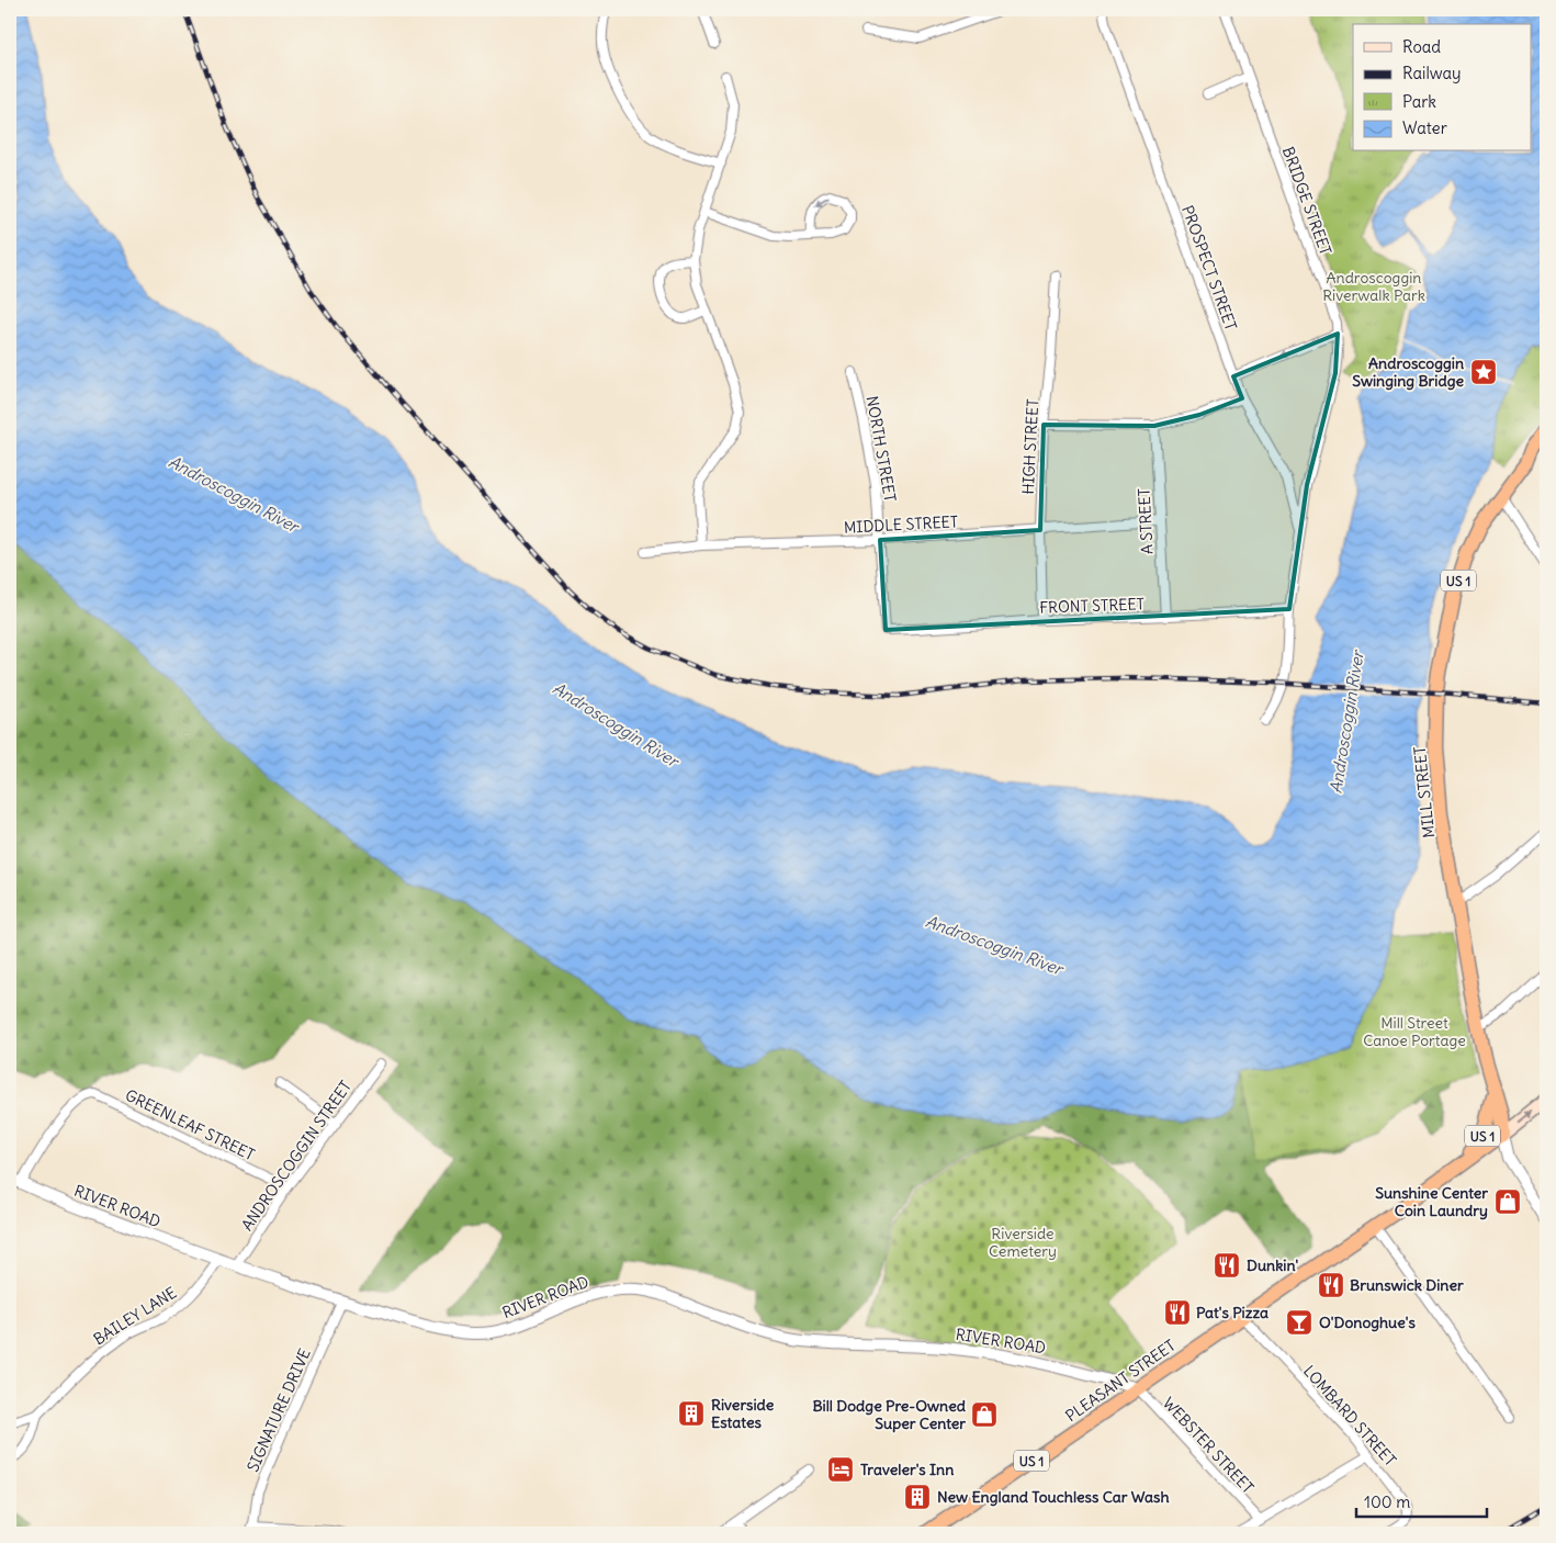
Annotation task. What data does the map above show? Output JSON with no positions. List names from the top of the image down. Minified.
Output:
{"streets":{"highway":["US 1","MILL STREET","PLEASANT STREET"],"street":["BRIDGE STREET","PROSPECT STREET","HIGH STREET","NORTH STREET","A STREET","MIDDLE STREET","FRONT STREET","GREENLEAF STREET","ANDROSCOGGIN STREET","RIVER ROAD","BAILEY LANE","SIGNATURE DRIVE","LOMBARD STREET","WEBSTER STREET"]},"crossings":[["BRIDGE STREET","PROSPECT STREET"],["BRIDGE STREET","FRONT STREET"],["HIGH STREET","MIDDLE STREET"],["HIGH STREET","FRONT STREET"],["NORTH STREET","MIDDLE STREET"],["NORTH STREET","FRONT STREET"],["A STREET","MIDDLE STREET"],["A STREET","FRONT STREET"],["US 1","MILL STREET"],["US 1","PLEASANT STREET"],["MILL STREET","PLEASANT STREET"],["GREENLEAF STREET","ANDROSCOGGIN STREET"],["GREENLEAF STREET","RIVER ROAD"],["ANDROSCOGGIN STREET","RIVER ROAD"],["RIVER ROAD","BAILEY LANE"],["RIVER ROAD","PLEASANT STREET"],["RIVER ROAD","SIGNATURE DRIVE"],["RIVER ROAD","WEBSTER STREET"],["PLEASANT STREET","LOMBARD STREET"],["PLEASANT STREET","WEBSTER STREET"]],"water":["Androscoggin River"],"parks":["Androscoggin Riverwalk Park","Mill Street Canoe Portage","Riverside Cemetery"],"places":{"place":["Androscoggin Swinging Bridge"],"shop":["Sunshine Center Coin Laundry","Bill Dodge Pre-Owned Super Center"],"restaurant":["Dunkin'","Brunswick Diner","Pat's Pizza"],"bar":["O'Donoghue's"],"building":["Riverside Estates","New England Touchless Car Wash"],"hotel":["Traveler's Inn"]},"legend":["Road","Railway","Park","Water"],"scale_bar":"100 m"}
